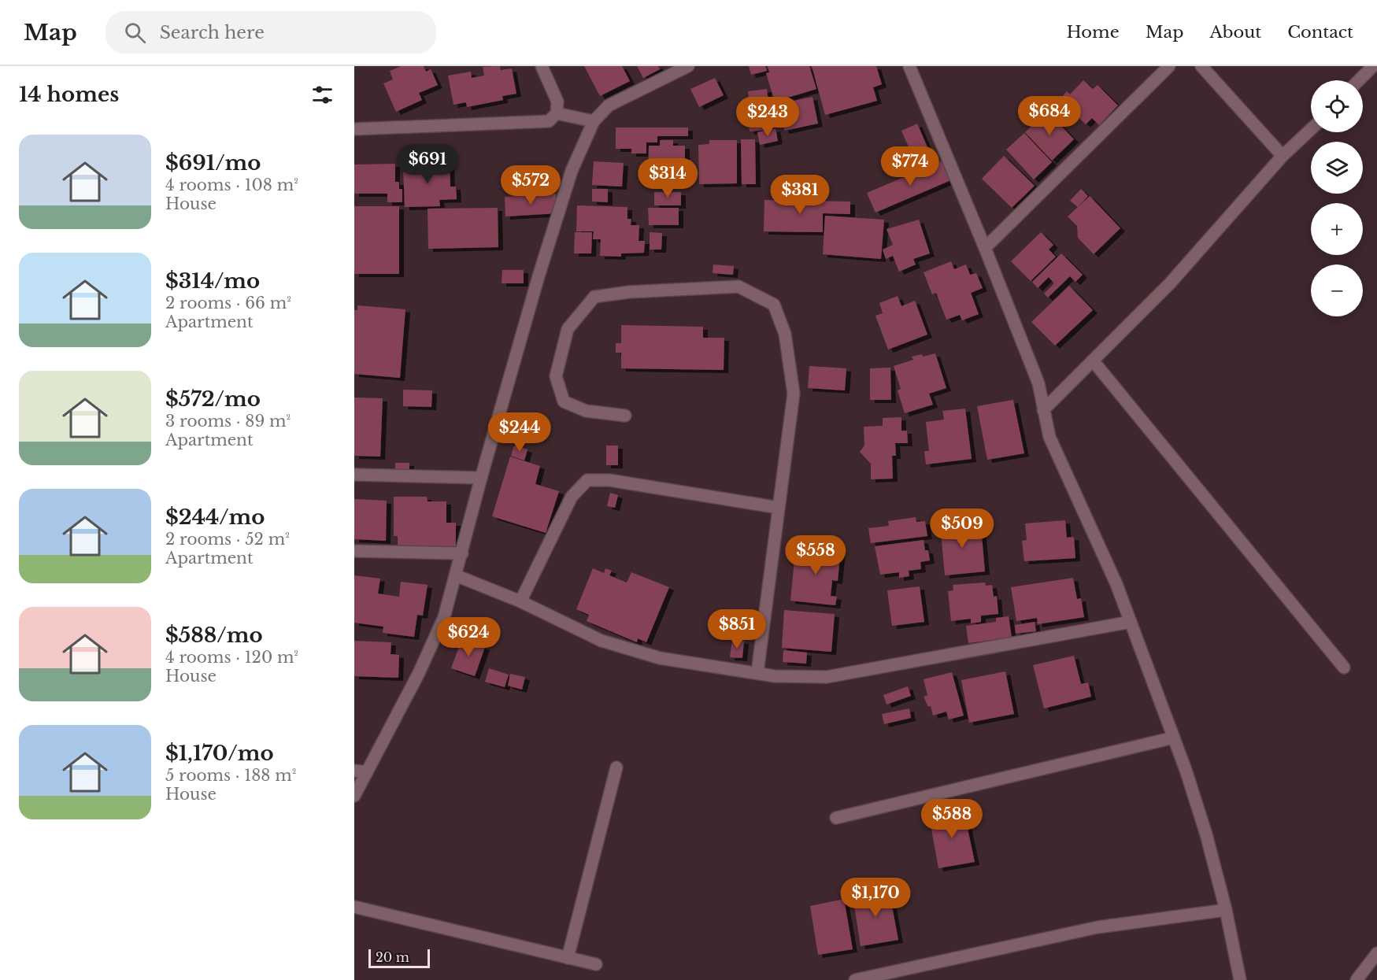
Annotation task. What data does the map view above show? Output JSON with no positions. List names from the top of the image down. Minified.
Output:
{"scale_bar":"20 m","page":{"header":"Map","search":"Search here","nav":["Home","Map","About","Contact"],"heading":"14 homes","map_buttons":["+","−"],"price":["$684","$243","$691","$774","$314","$572","$381","$244","$509","$558","$851","$624","$588","$1,170"],"list":[{"name":"$691/mo","note":"4 rooms · 108 m² · House"},{"name":"$314/mo","note":"2 rooms · 66 m² · Apartment"},{"name":"$572/mo","note":"3 rooms · 89 m² · Apartment"},{"name":"$244/mo","note":"2 rooms · 52 m² · Apartment"},{"name":"$588/mo","note":"4 rooms · 120 m² · House"},{"name":"$1,170/mo","note":"5 rooms · 188 m² · House"}],"scale":"20 m"}}
